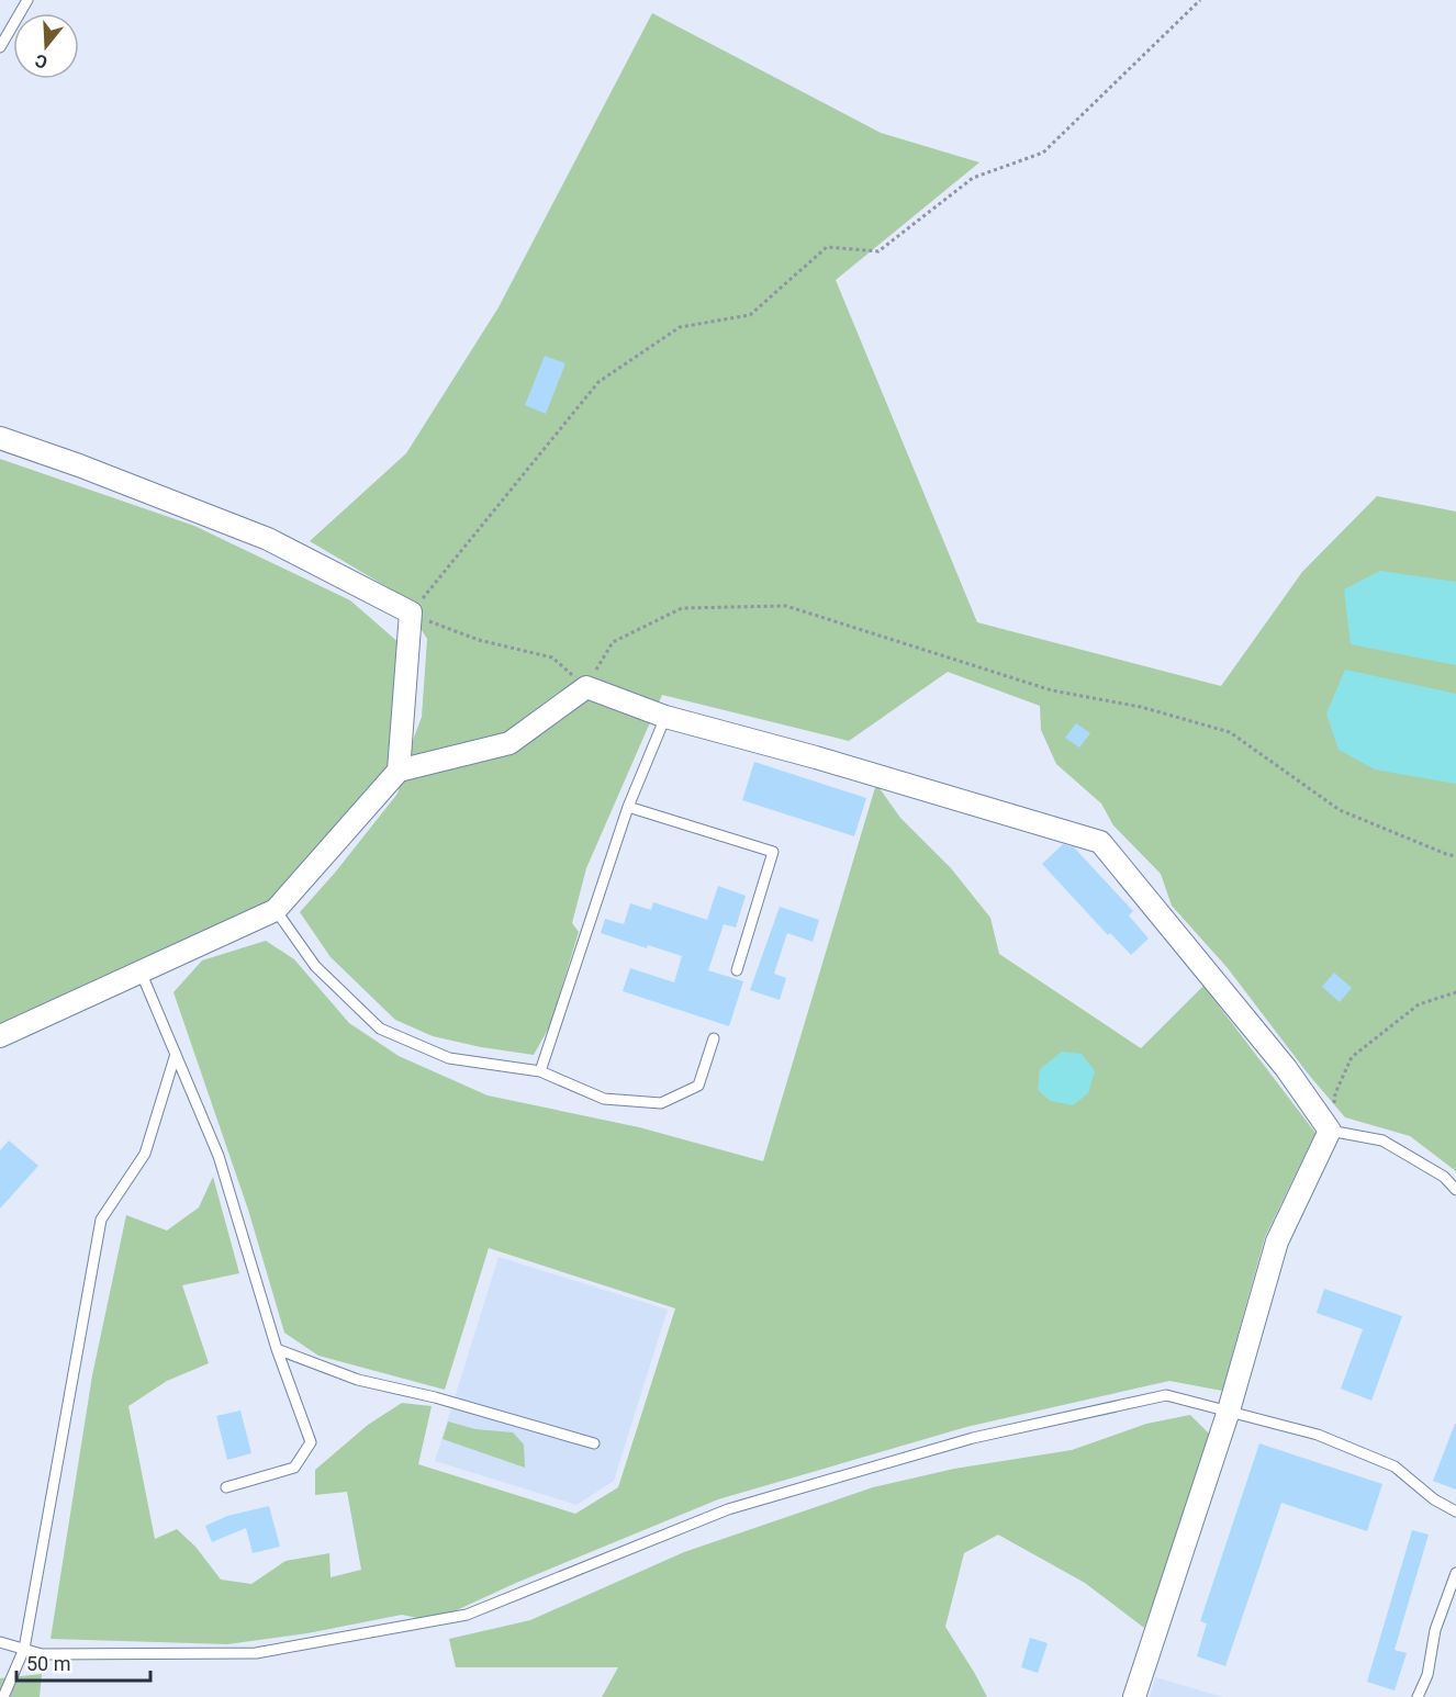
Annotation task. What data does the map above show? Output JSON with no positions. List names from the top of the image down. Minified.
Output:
{"scale_bar":"50 m","north":"bottom"}
